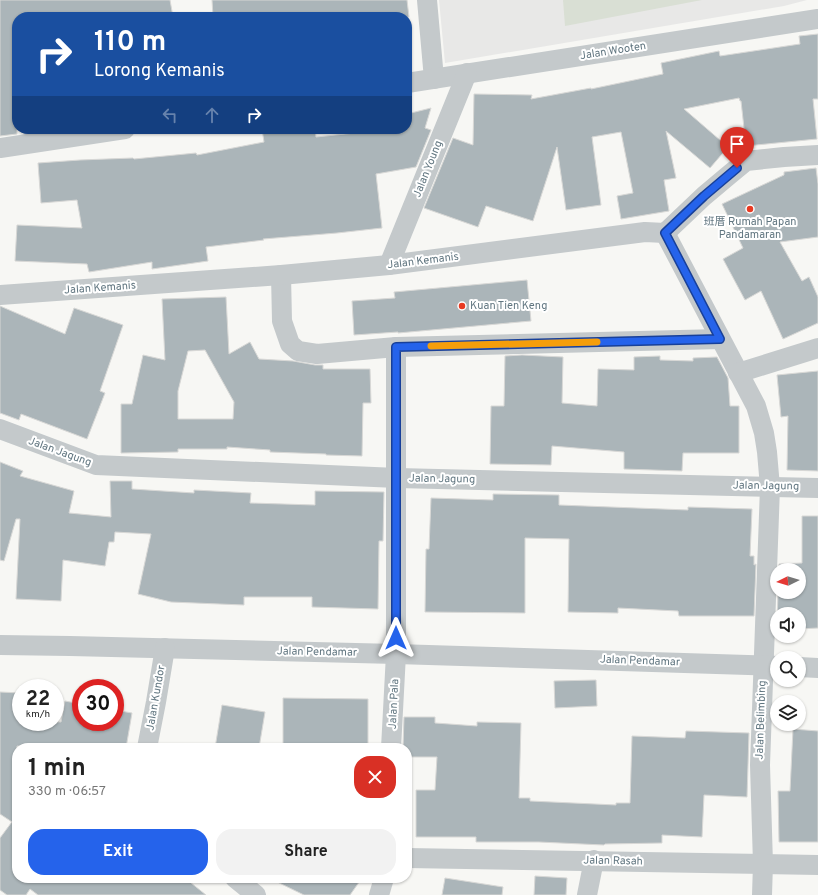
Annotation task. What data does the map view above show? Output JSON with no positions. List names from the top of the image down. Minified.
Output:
{"streets":{"street":["Jalan Wooten","Jalan Young","Jalan Kemanis","Jalan Jagung","Jalan Pendamar","Jalan Kundor","Jalan Pala","Jalan Belimbing","Jalan Rasah"]},"crossings":[["Jalan Wooten","Jalan Young"],["Jalan Young","Jalan Kemanis"],["Jalan Kemanis","Jalan Belimbing"],["Jalan Jagung","Jalan Pala"],["Jalan Jagung","Jalan Belimbing"],["Jalan Pendamar","Jalan Kundor"],["Jalan Pendamar","Jalan Pala"],["Jalan Pendamar","Jalan Belimbing"],["Jalan Belimbing","Jalan Rasah"]],"places":["班厝 Rumah Papan Pandamaran","Kuan Tien Keng"],"north":"left","page":{"turn":["110 m","Lorong Kemanis"],"speed":"22 km/h","limit":"30","heading":["1 min","330 m · 06:57"],"buttons":["Exit","Share"]}}
